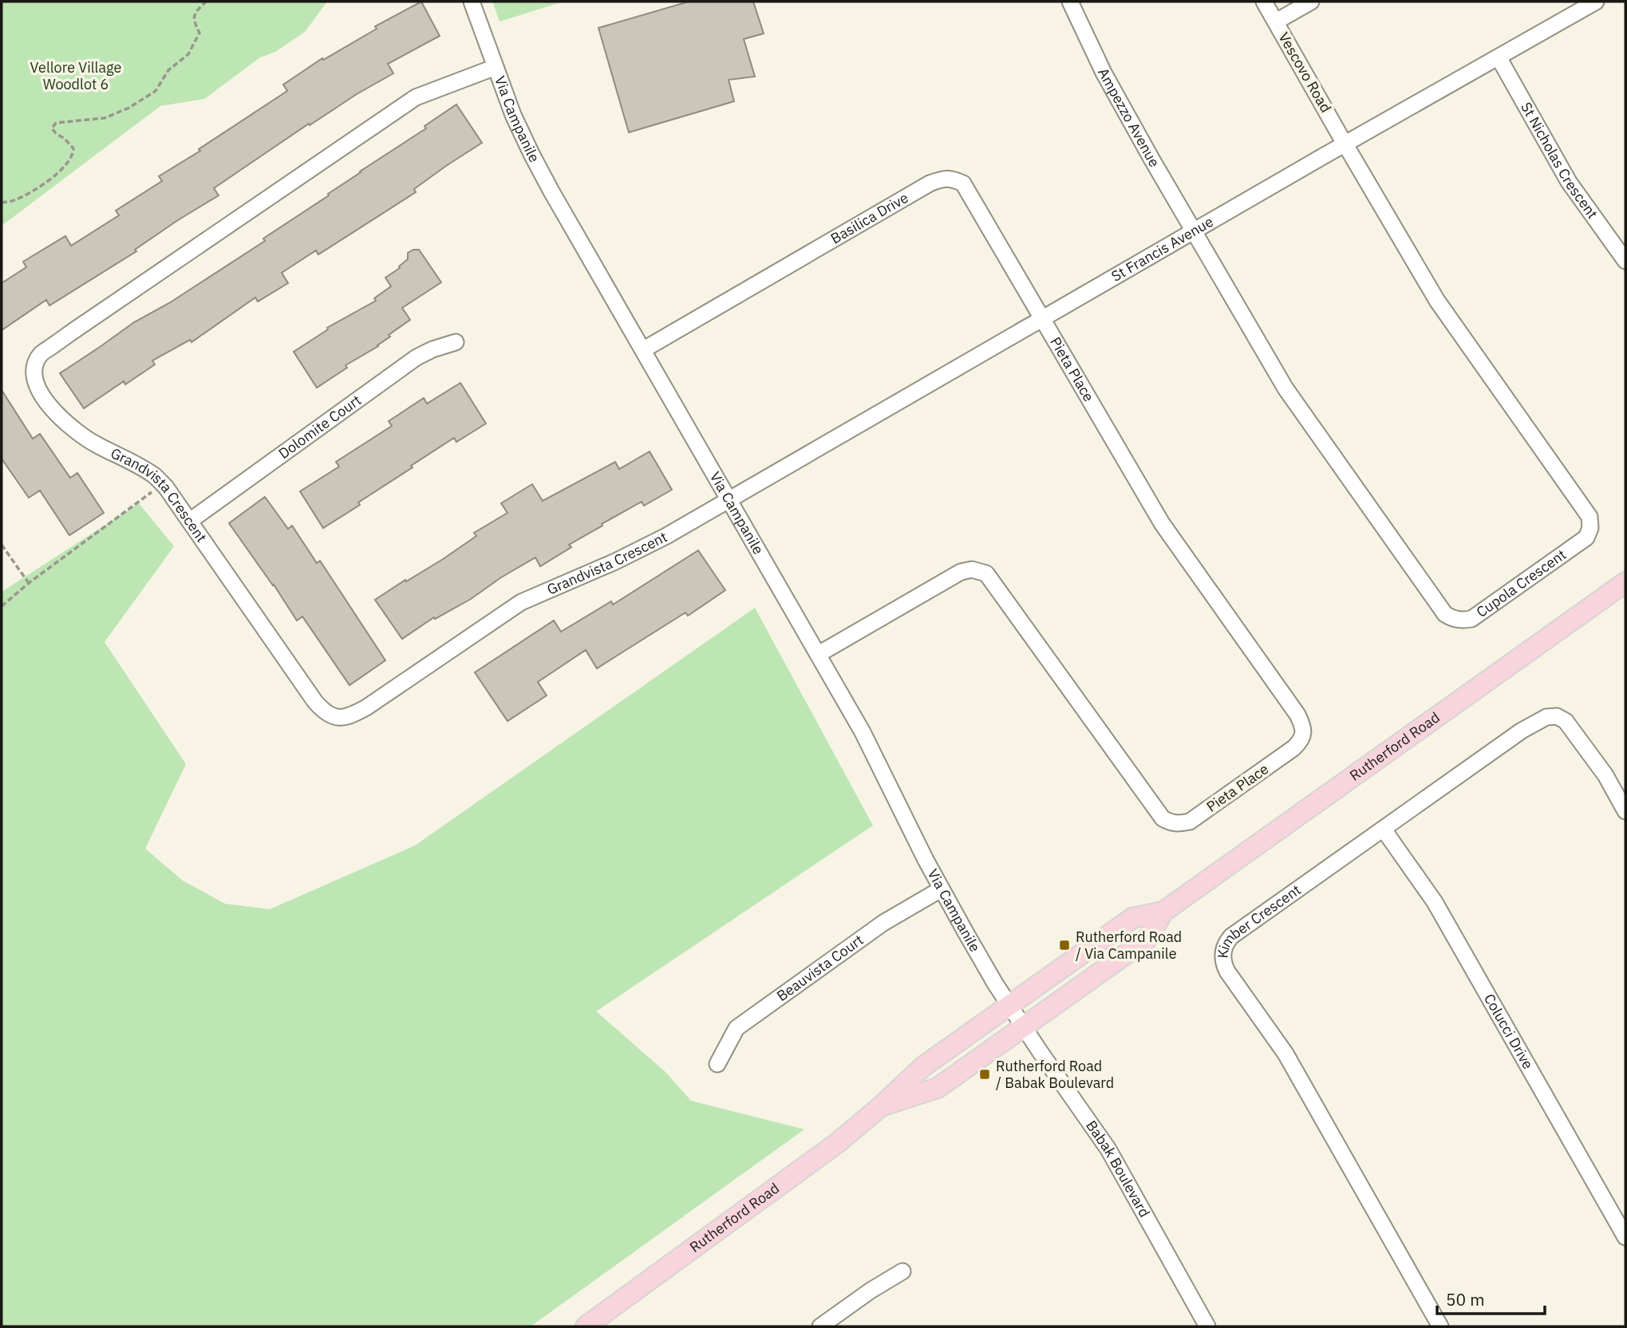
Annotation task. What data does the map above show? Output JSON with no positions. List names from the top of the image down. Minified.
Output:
{"streets":{"main road":["Rutherford Road"],"street":["Vescovo Road","Ampezzo Avenue","Via Campanile","St Nicholas Crescent","Basilica Drive","St Francis Avenue","Pieta Place","Dolomite Court","Grandvista Crescent","Cupola Crescent","Kimber Crescent","Beauvista Court","Colucci Drive","Babak Boulevard"]},"crossings":[["Vescovo Road","St Francis Avenue"],["Vescovo Road","Cupola Crescent"],["Ampezzo Avenue","St Francis Avenue"],["Ampezzo Avenue","Cupola Crescent"],["Via Campanile","Basilica Drive"],["Via Campanile","St Francis Avenue"],["Via Campanile","Pieta Place"],["Via Campanile","Grandvista Crescent"],["Via Campanile","Rutherford Road"],["Via Campanile","Beauvista Court"],["Via Campanile","Babak Boulevard"],["St Nicholas Crescent","St Francis Avenue"],["Basilica Drive","St Francis Avenue"],["Basilica Drive","Pieta Place"],["St Francis Avenue","Pieta Place"],["St Francis Avenue","Grandvista Crescent"],["St Francis Avenue","Cupola Crescent"],["Dolomite Court","Grandvista Crescent"],["Rutherford Road","Babak Boulevard"],["Kimber Crescent","Colucci Drive"]],"parks":["Vellore Village Woodlot 6"],"places":{"transit":["Rutherford Road / Via Campanile","Rutherford Road / Babak Boulevard"]},"scale_bar":"50 m"}
